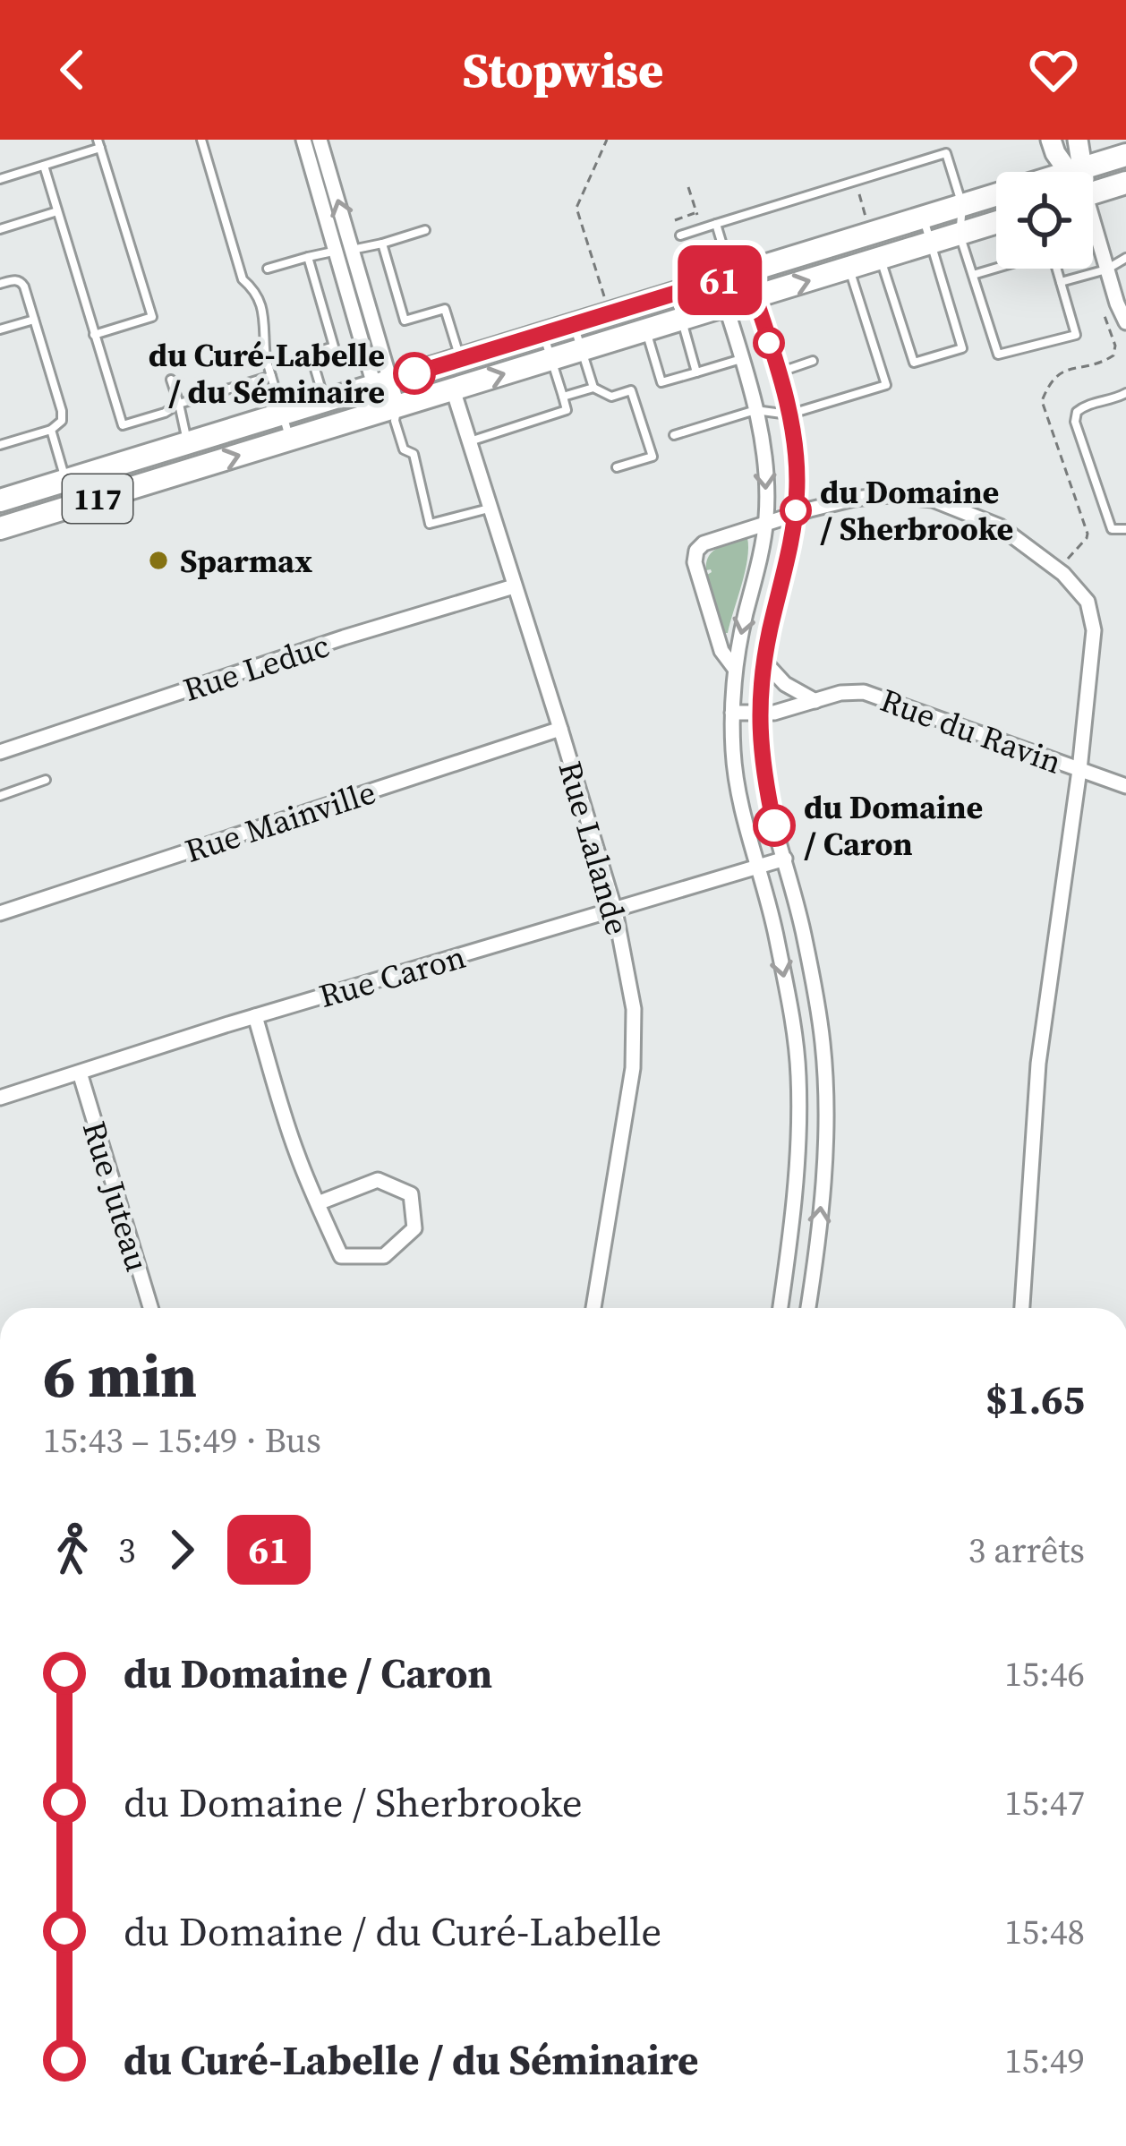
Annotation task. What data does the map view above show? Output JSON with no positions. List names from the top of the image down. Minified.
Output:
{"streets":{"main road":["117"],"street":["Rue Leduc","Rue du Ravin","Rue Mainville","Rue Lalande","Rue Caron","Rue Juteau"]},"crossings":[["117","Rue Lalande"],["Rue Leduc","Rue Lalande"],["Rue Mainville","Rue Lalande"],["Rue Lalande","Rue Caron"],["Rue Caron","Rue Juteau"]],"places":["du Curé-Labelle / du Séminaire","du Domaine / Sherbrooke","Sparmax","du Domaine / Caron"],"lines":["bus line 61"],"page":{"header":"Stopwise","on_map":"61","heading":["6 min","15:43 – 15:49 · Bus","$1.65"],"legs":["3","61","3 arrêts"],"list":[{"name":"du Domaine / Caron","value":"15:46"},{"name":"du Domaine / Sherbrooke","value":"15:47"},{"name":"du Domaine / du Curé-Labelle","value":"15:48"},{"name":"du Curé-Labelle / du Séminaire","value":"15:49"}]}}
